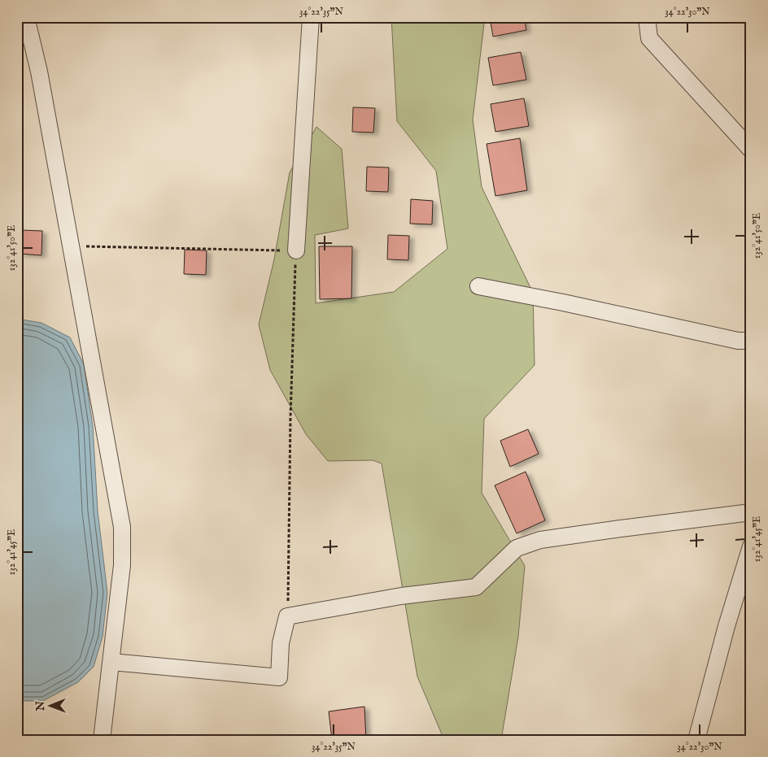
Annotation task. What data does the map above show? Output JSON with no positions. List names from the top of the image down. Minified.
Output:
{"north":"left","coordinates":["34°22'35\"N","34°22'30\"N","132°41'50\"E","132°41'45\"E"]}
